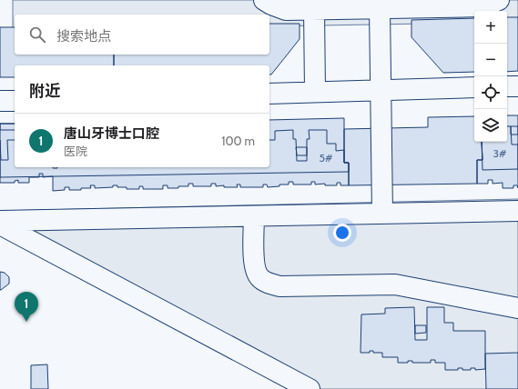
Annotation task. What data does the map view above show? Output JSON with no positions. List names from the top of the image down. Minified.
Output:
{"house_numbers":["3#","5#"],"page":{"map_buttons":["+","−"],"search":"搜索地点","heading":"附近","list":[{"mark":"1","name":"唐山牙博士口腔","note":"医院","value":"100 m"}],"pins":"1"}}
